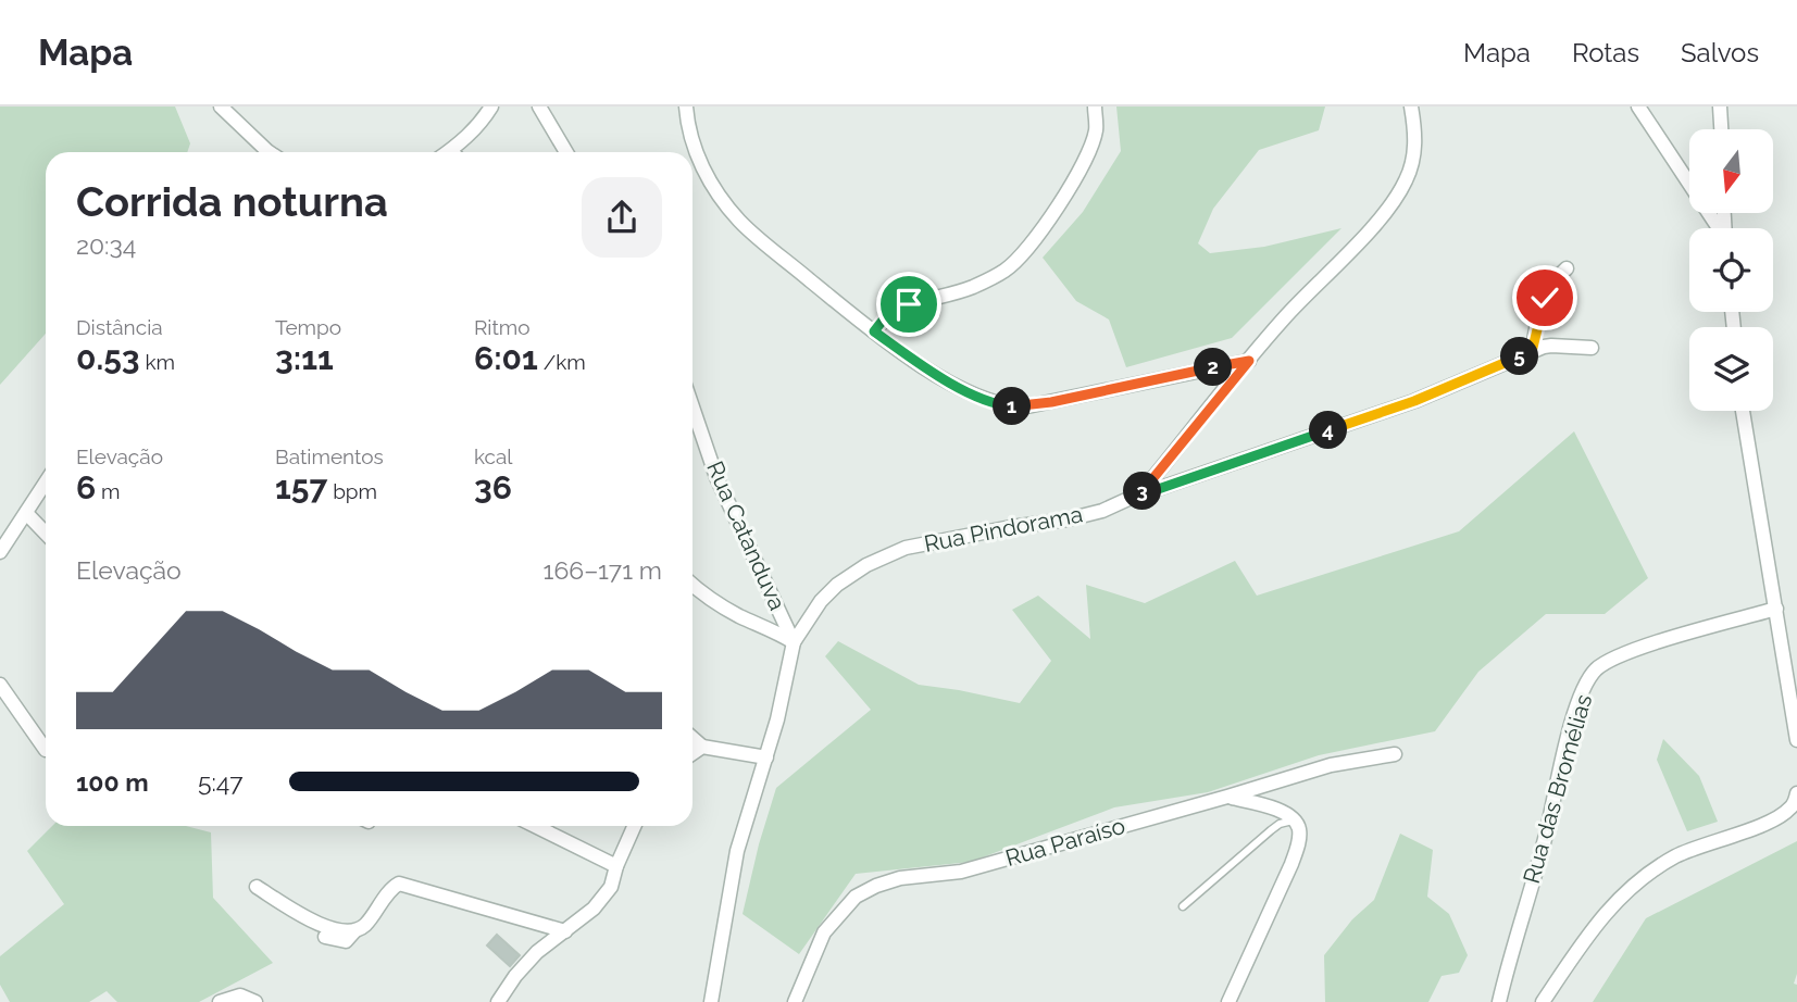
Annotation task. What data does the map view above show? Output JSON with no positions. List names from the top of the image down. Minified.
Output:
{"streets":{"street":["Rua Pindorama","Rua Catanduva","Rua das Bromélias","Rua Paraíso"]},"crossings":[["Rua Pindorama","Rua Catanduva"]],"north":"bottom","page":{"header":"Mapa","nav":["Mapa","Rotas","Salvos"],"heading":["Corrida noturna","20:34"],"stats":[["Distância","0.53 km"],["Tempo","3:11"],["Ritmo","6:01 /km"],["Elevação","6 m"],["Batimentos","157 bpm"],["kcal","36"]],"pins":["5","2","1","4","3"],"chart":["Elevação","166–171 m"],"list":[{"name":"100 m","note":"5:47"}]}}
